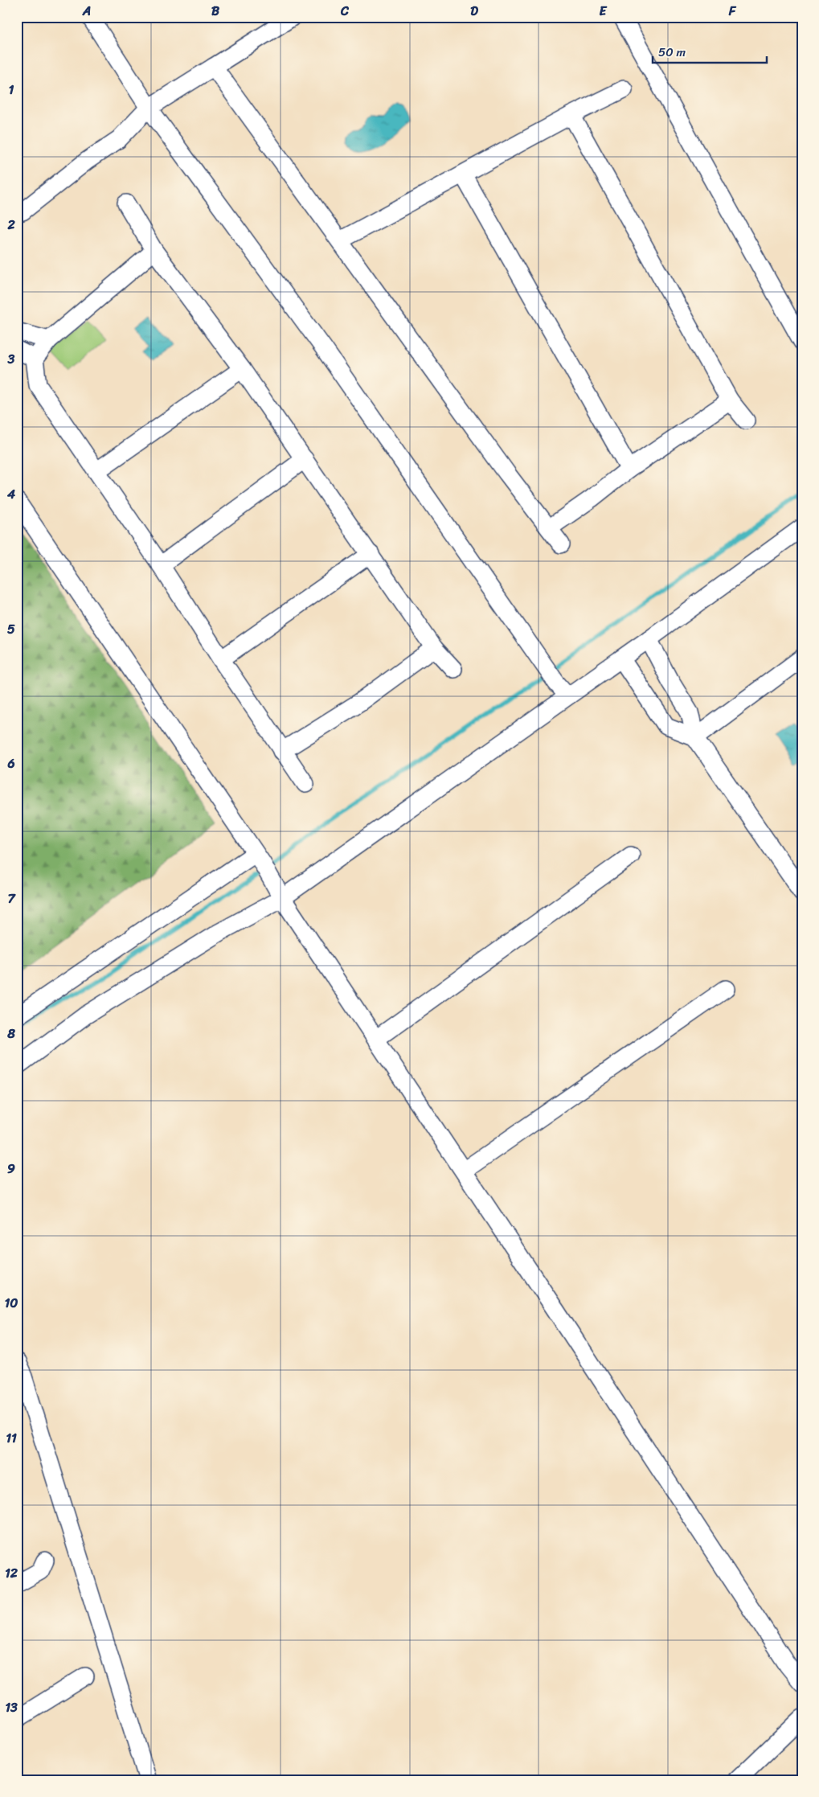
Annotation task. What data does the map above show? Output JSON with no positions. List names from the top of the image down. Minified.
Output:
{"scale_bar":"50 m","grid":{"columns":["A","B","C","D","E","F"],"rows":["1","2","3","4","5","6","7","8","9","10","11","12","13"]}}
